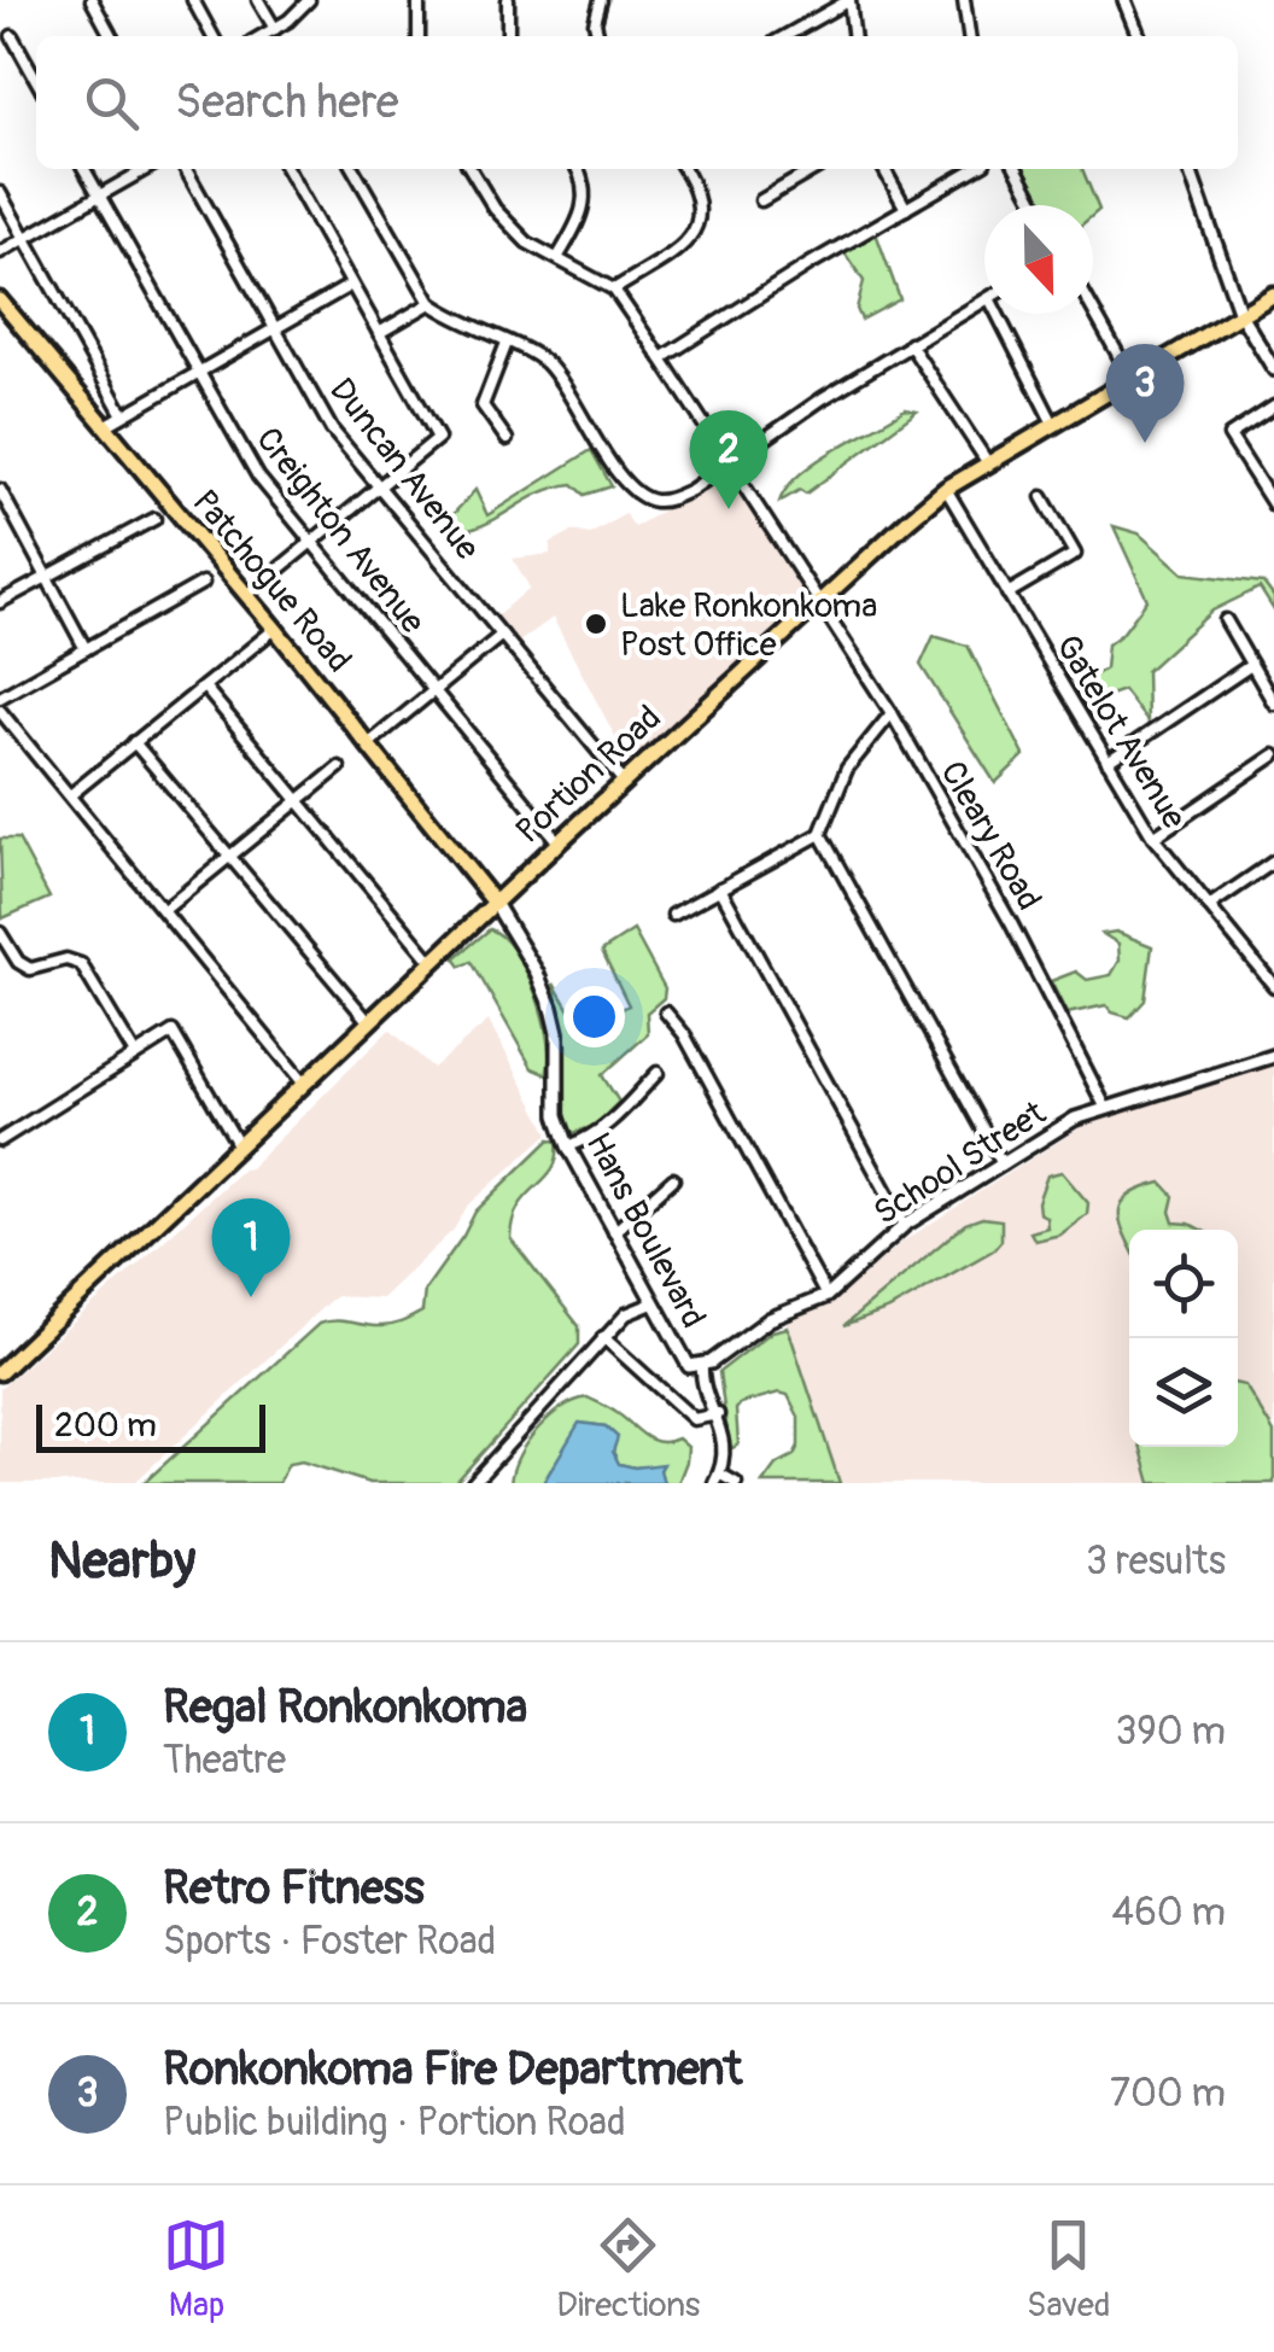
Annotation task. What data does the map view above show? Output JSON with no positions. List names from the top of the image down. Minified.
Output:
{"streets":{"main road":["Patchogue Road","Portion Road"],"street":["Duncan Avenue","Creighton Avenue","Gatelot Avenue","Cleary Road","School Street","Hans Boulevard"]},"crossings":[["Duncan Avenue","Portion Road"],["Creighton Avenue","Portion Road"],["Patchogue Road","Portion Road"],["Patchogue Road","Hans Boulevard"],["Gatelot Avenue","Portion Road"],["Portion Road","Cleary Road"],["Portion Road","Hans Boulevard"],["Cleary Road","School Street"],["School Street","Hans Boulevard"]],"places":["Lake Ronkonkoma Post Office"],"scale_bar":"200 m","north":"bottom","page":{"search":"Search here","pins":["3","2","1"],"scale":"200 m","heading":["Nearby","3 results"],"list":[{"mark":"1","name":"Regal Ronkonkoma","note":"Theatre","value":"390 m"},{"mark":"2","name":"Retro Fitness","note":"Sports · Foster Road","value":"460 m"},{"mark":"3","name":"Ronkonkoma Fire Department","note":"Public building · Portion Road","value":"700 m"}],"nav":["Map","Directions","Saved"]}}
